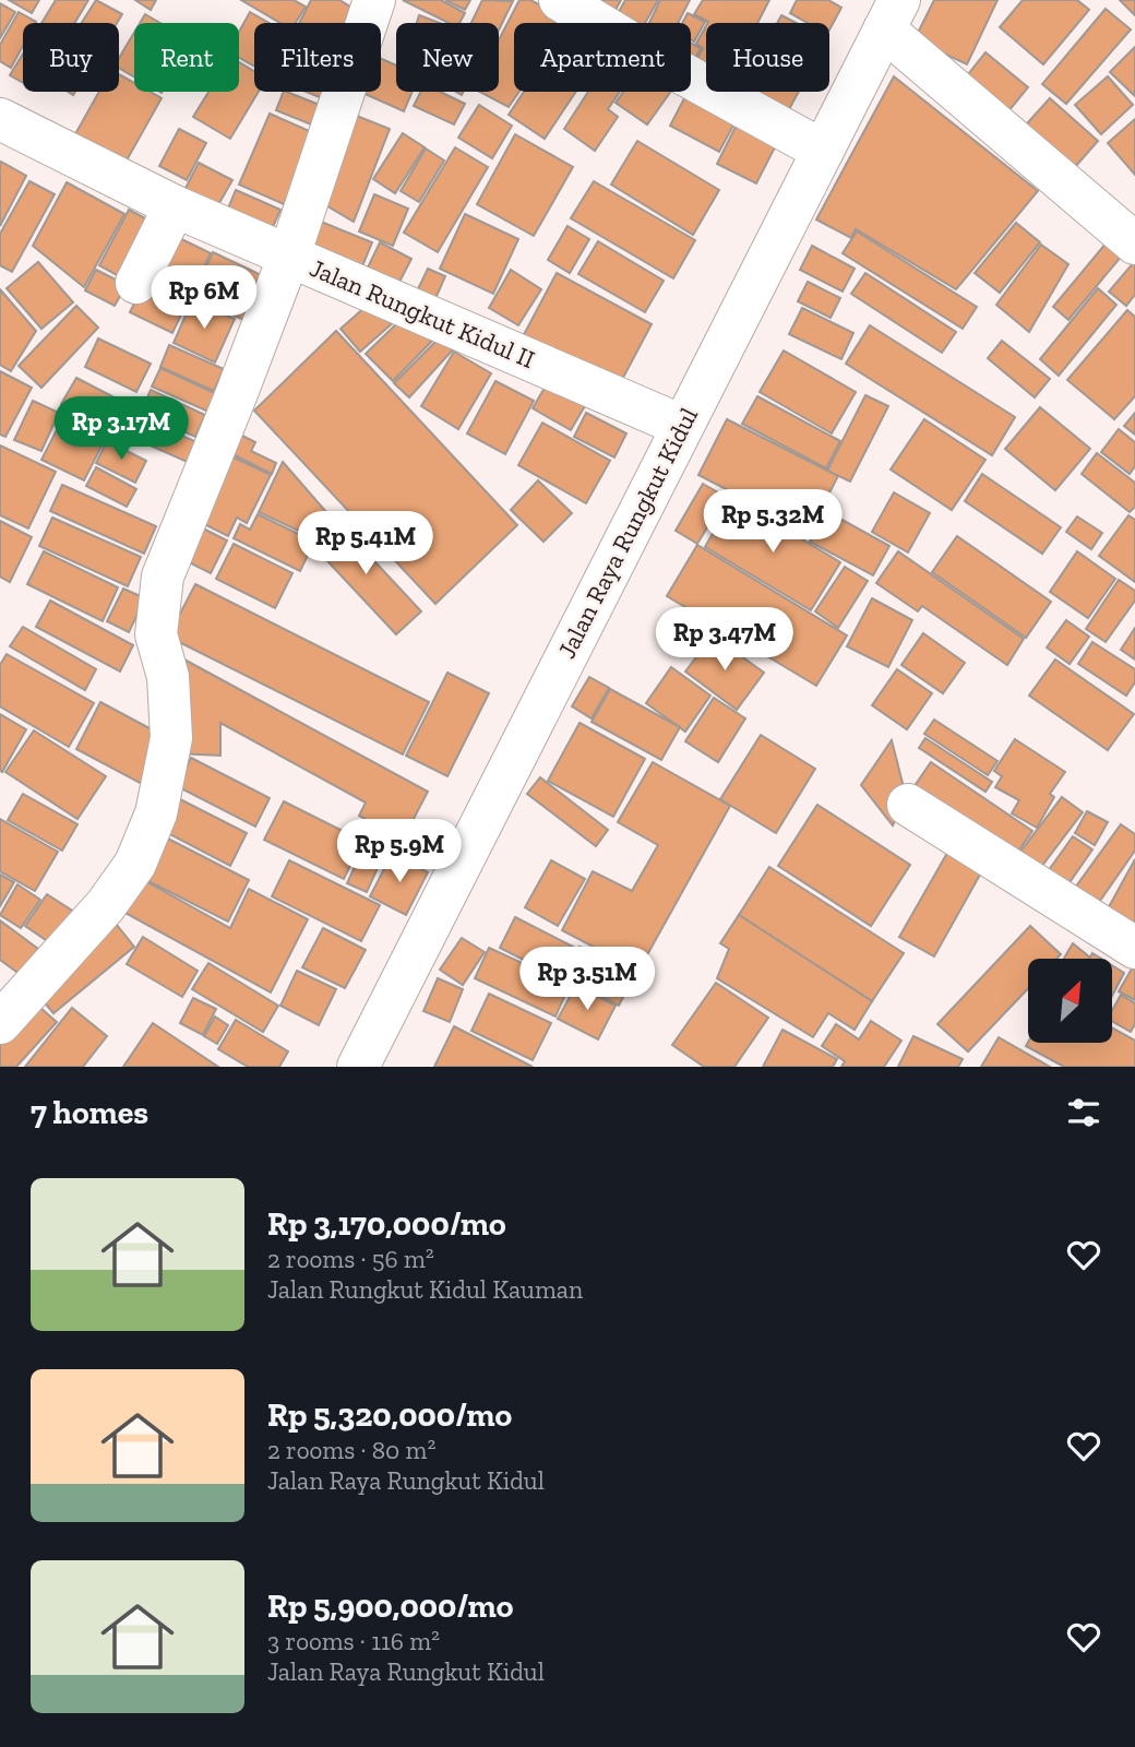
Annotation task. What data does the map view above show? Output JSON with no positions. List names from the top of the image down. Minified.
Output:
{"streets":{"street":["Jalan Rungkut Kidul II","Jalan Raya Rungkut Kidul"]},"crossings":[["Jalan Rungkut Kidul II","Jalan Raya Rungkut Kidul"]],"north":"top right","page":{"chip":["Buy","Rent","Filters","New","Apartment","House"],"price":["Rp 6M","Rp 3.17M","Rp 5.32M","Rp 5.41M","Rp 3.47M","Rp 5.9M","Rp 3.51M"],"heading":"7 homes","list":[{"name":"Rp 3,170,000/mo","note":"2 rooms · 56 m² · Jalan Rungkut Kidul Kauman"},{"name":"Rp 5,320,000/mo","note":"2 rooms · 80 m² · Jalan Raya Rungkut Kidul"},{"name":"Rp 5,900,000/mo","note":"3 rooms · 116 m² · Jalan Raya Rungkut Kidul"}]}}
